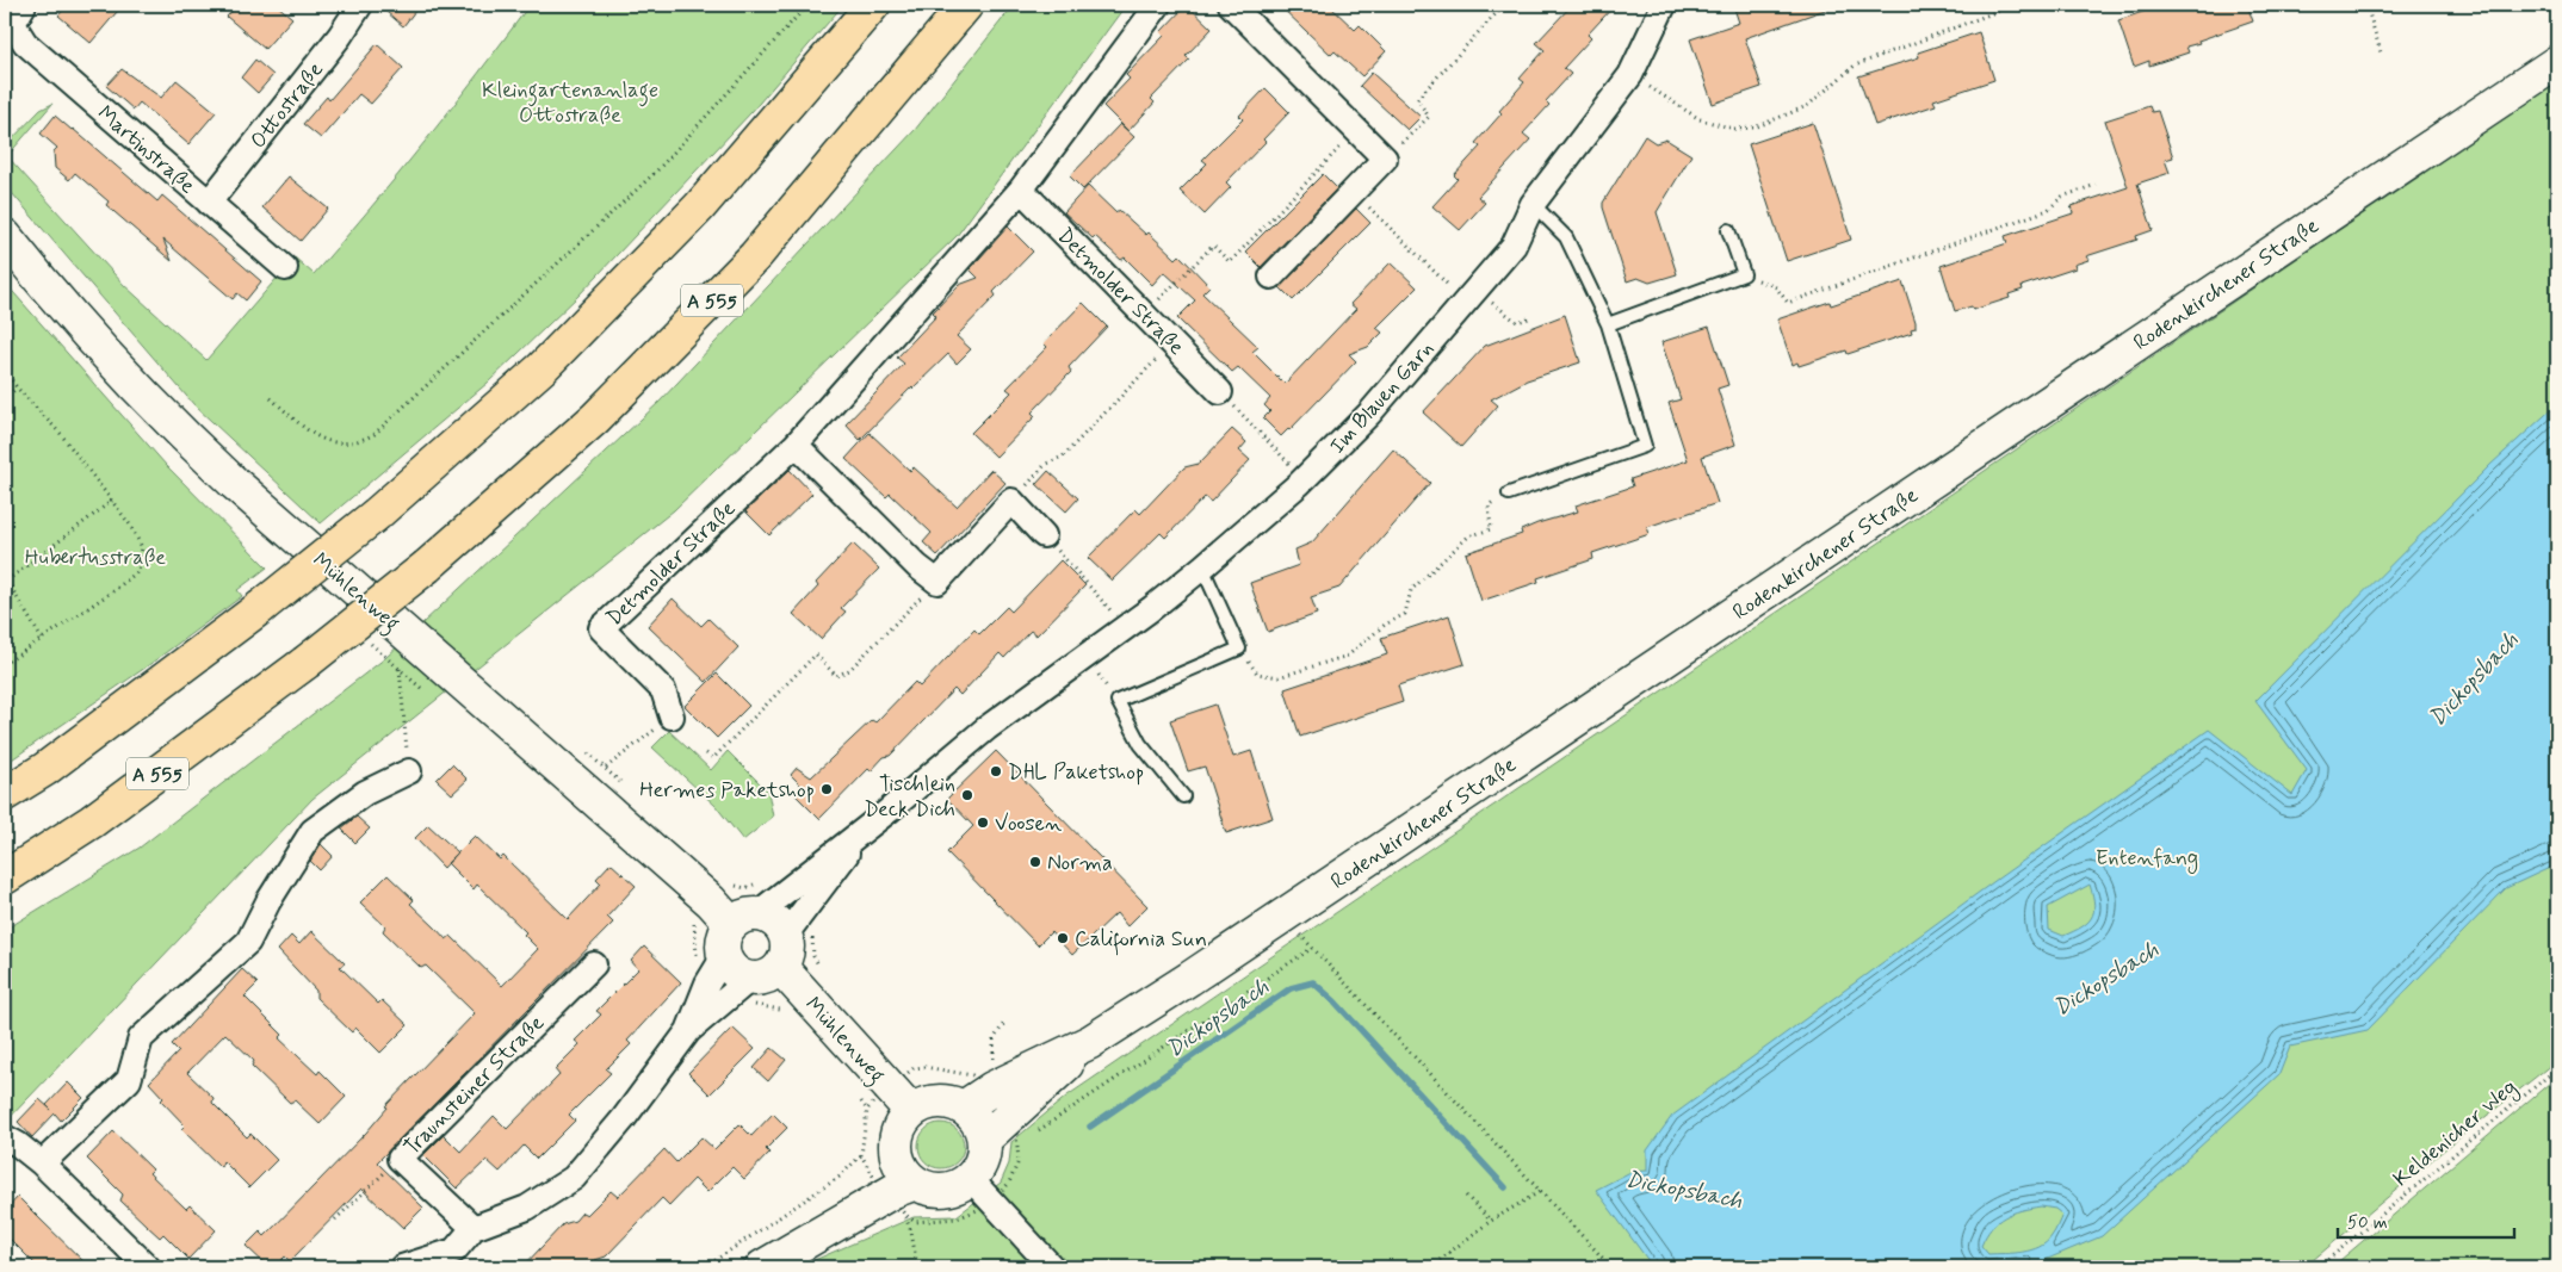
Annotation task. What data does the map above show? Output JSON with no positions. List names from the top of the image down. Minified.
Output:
{"streets":{"highway":["A 555"],"main road":["Rodenkirchener Straße","Mühlenweg"],"street":["Ottostraße","Martinstraße","Detmolder Straße","Im Blauen Garn","Traunsteiner Straße"],"path":["Keldenicher Weg"]},"crossings":[["Ottostraße","Martinstraße"],["Rodenkirchener Straße","Mühlenweg"],["Im Blauen Garn","Mühlenweg"]],"water":["Dickopsbach"],"parks":["Kleingartenanlage Ottostraße","Hubertusstraße","Entenfang"],"places":["DHL Paketshop","Hermes Paketshop","Tischlein Deck Dich","Voosen","Norma","California Sun"],"scale_bar":"50 m"}
